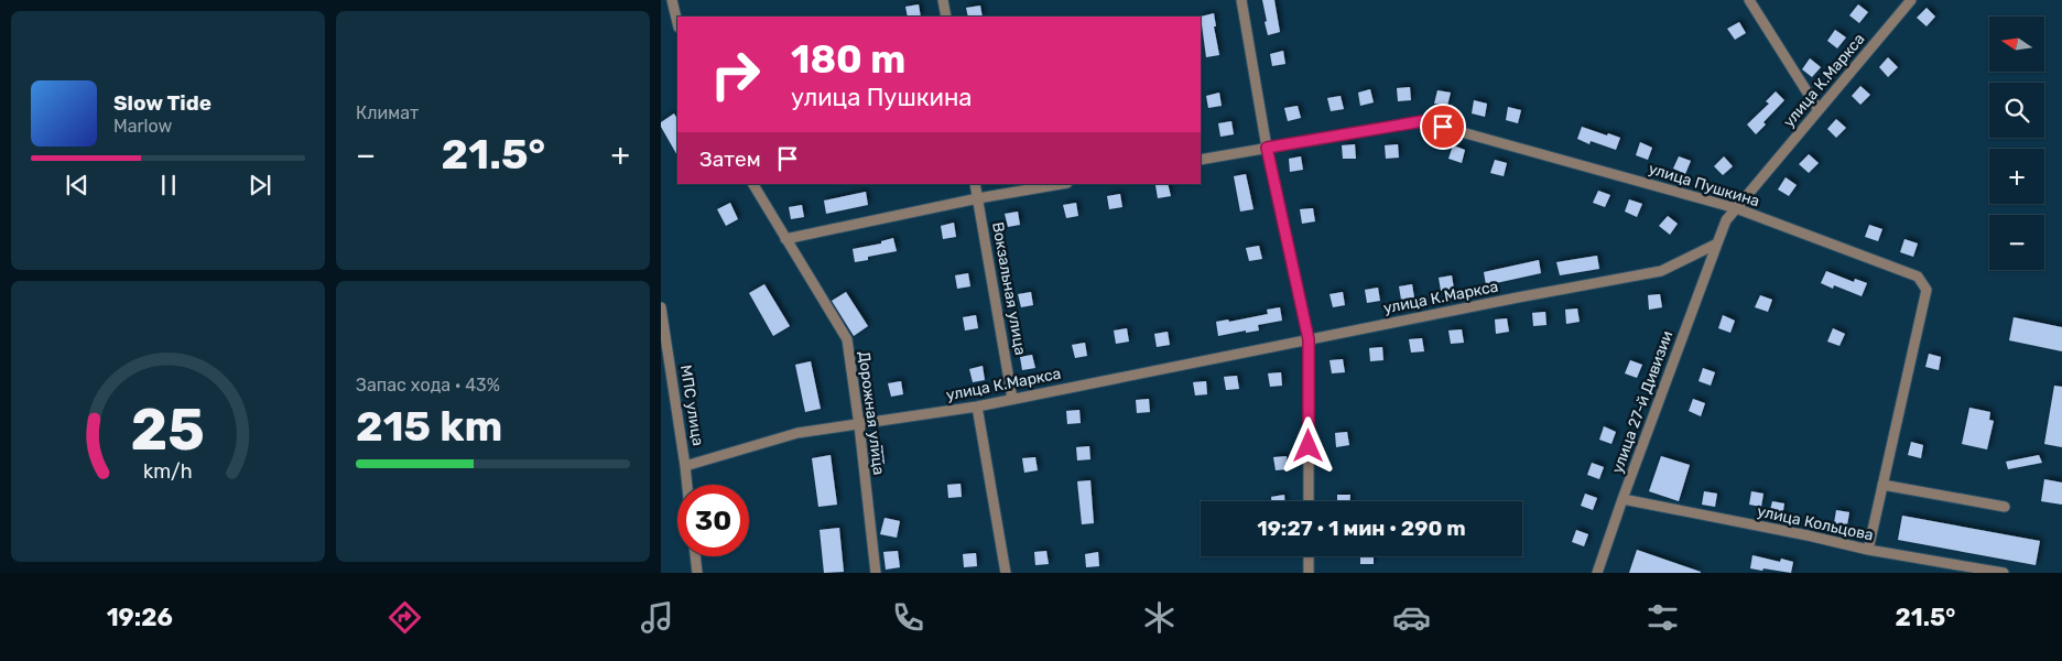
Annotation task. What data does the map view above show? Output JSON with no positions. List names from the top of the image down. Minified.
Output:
{"streets":{"street":["улица К.Маркса","улица Пушкина","Вокзальная улица","улица 27-й Дивизии","МПС улица","Дорожная улица","улица Кольцова"]},"crossings":[["улица К.Маркса","улица Пушкина"],["улица К.Маркса","Вокзальная улица"],["улица К.Маркса","улица 27-й Дивизии"],["улица К.Маркса","МПС улица"],["улица К.Маркса","Дорожная улица"],["улица Пушкина","улица Кольцова"],["улица 27-й Дивизии","улица Кольцова"]],"north":"left","page":{"tile":["Климат",["Запас хода · 43%","215 km"]],"map_buttons":["+","−"],"turn":["180 m","улица Пушкина"],"song":["Slow Tide","Marlow"],"heat":["−","21.5°","+"],"then":"Затем","limit":"30","trip":"19:27 · 1 мин · 290 m","tabs":["19:26","21.5°"],"gauge":["25","km/h"]}}
